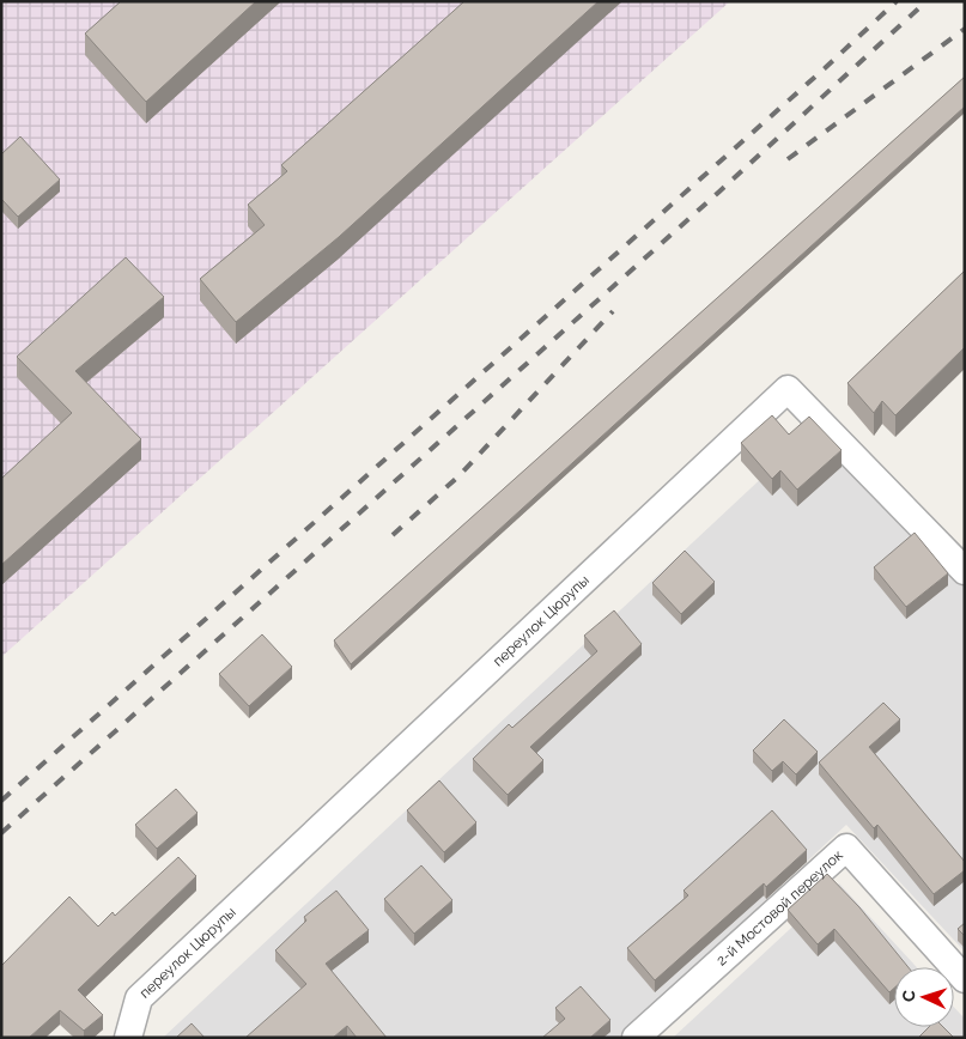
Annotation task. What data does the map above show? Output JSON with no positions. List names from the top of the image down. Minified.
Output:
{"streets":{"street":["переулок Цюрупы","2-й Мостовой переулок"]},"north":"left"}
